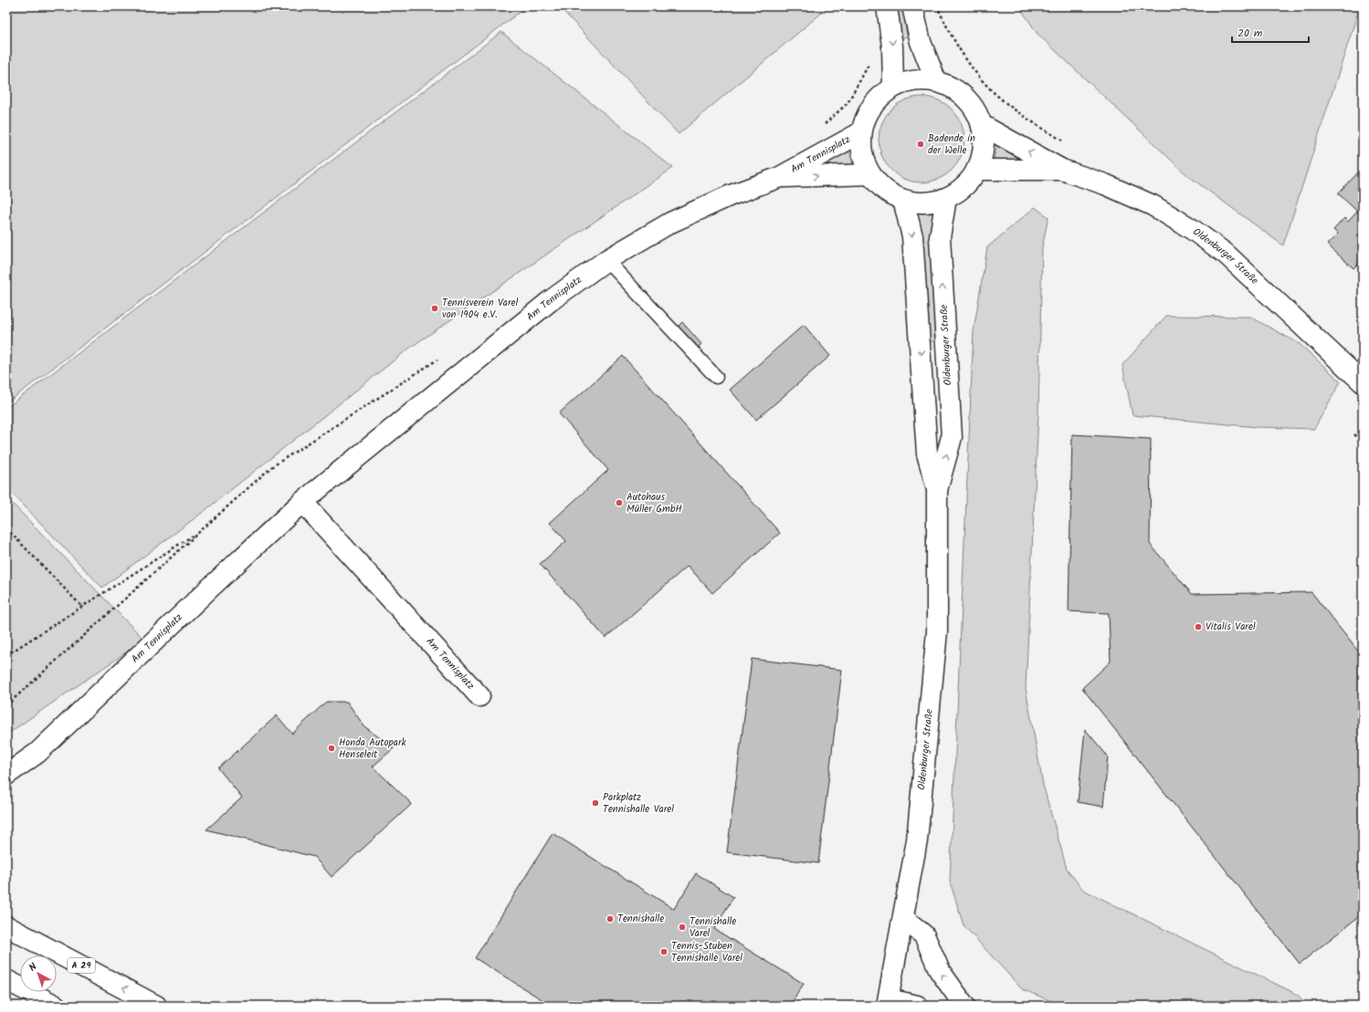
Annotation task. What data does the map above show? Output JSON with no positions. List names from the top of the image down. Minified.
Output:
{"streets":{"main road":["Am Tennisplatz","Oldenburger Straße","A 29"]},"crossings":[["Am Tennisplatz","Oldenburger Straße"]],"places":["Badende in der Welle","Tennisverein Varel von 1904 e.V.","Autohaus Müller GmbH","Vitalis Varel","Honda Autopark Henseleit","Parkplatz Tennishalle Varel","Tennishalle","Tennishalle Varel","Tennis-Stuben Tennishalle Varel"],"scale_bar":"20 m","north":"top left"}
